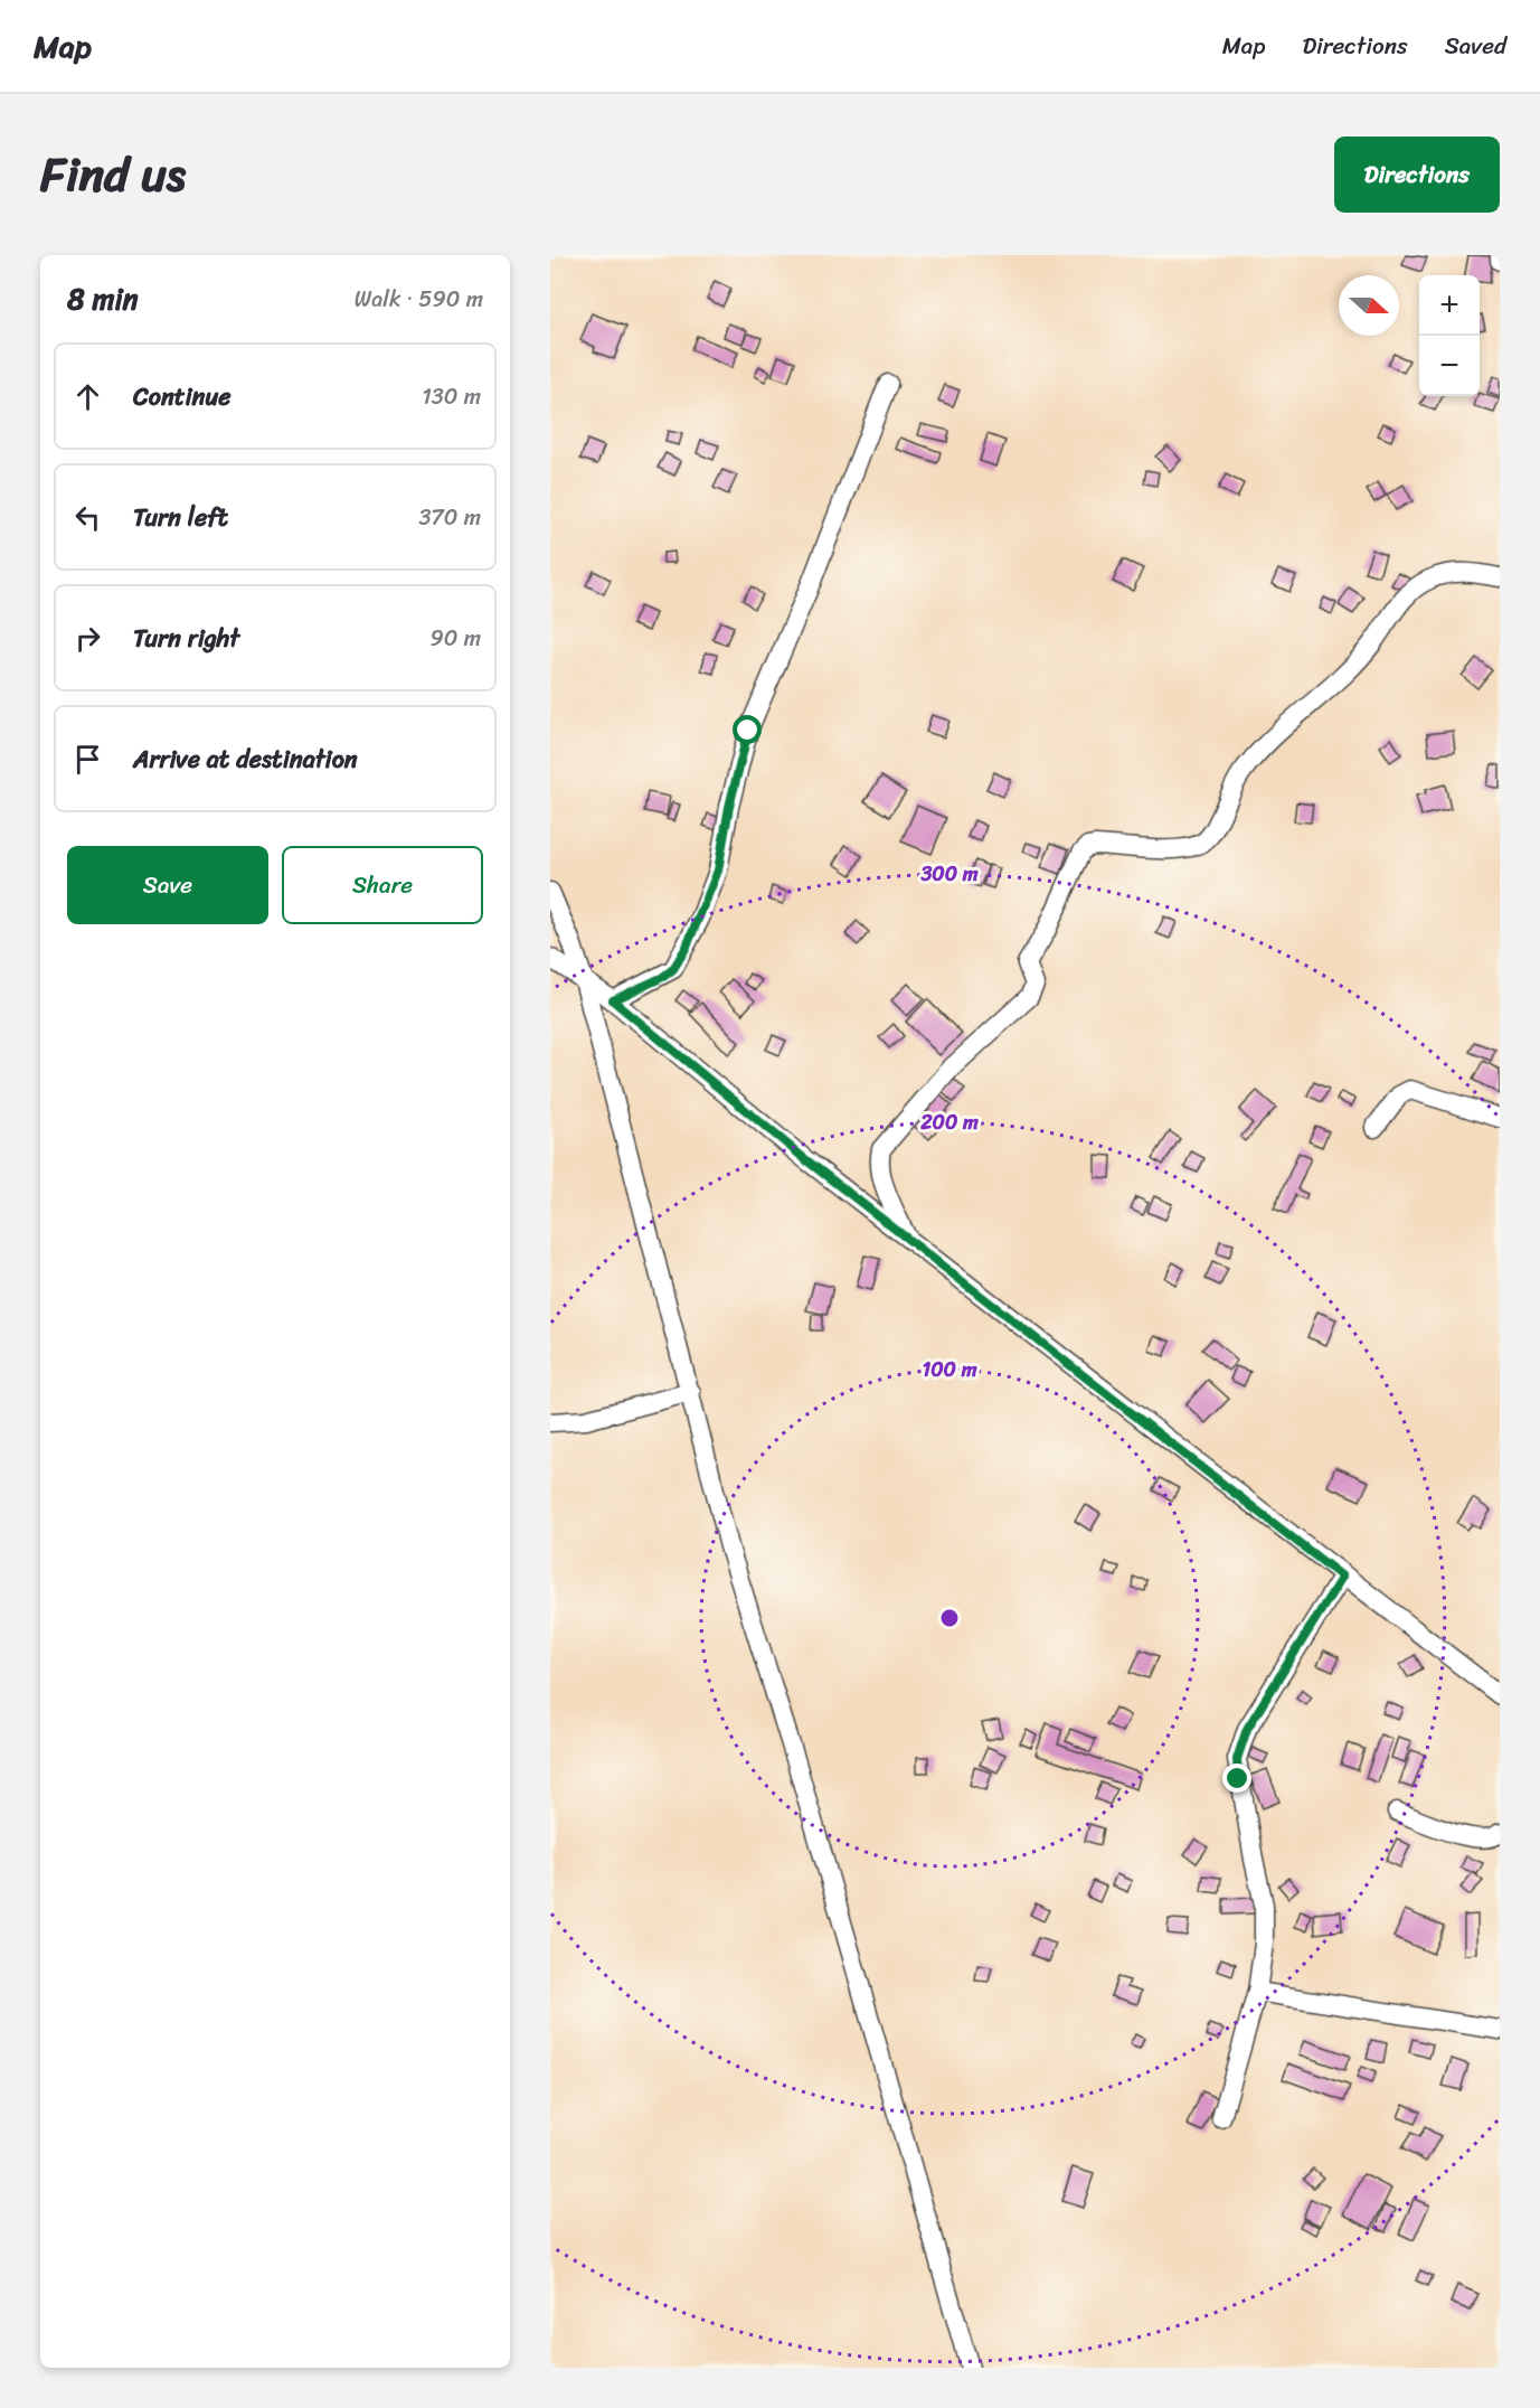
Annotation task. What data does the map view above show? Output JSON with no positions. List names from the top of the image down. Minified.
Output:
{"north":"right","page":{"header":"Map","nav":["Map","Directions","Saved"],"title":"Find us","buttons":["Directions",["Save","Share"]],"heading":["8 min","Walk · 590 m"],"map_buttons":["+","−"],"list":[["Continue","130 m"],["Turn left","370 m"],["Turn right","90 m"],"Arrive at destination"]},"rings":["300 m","200 m","100 m"]}
